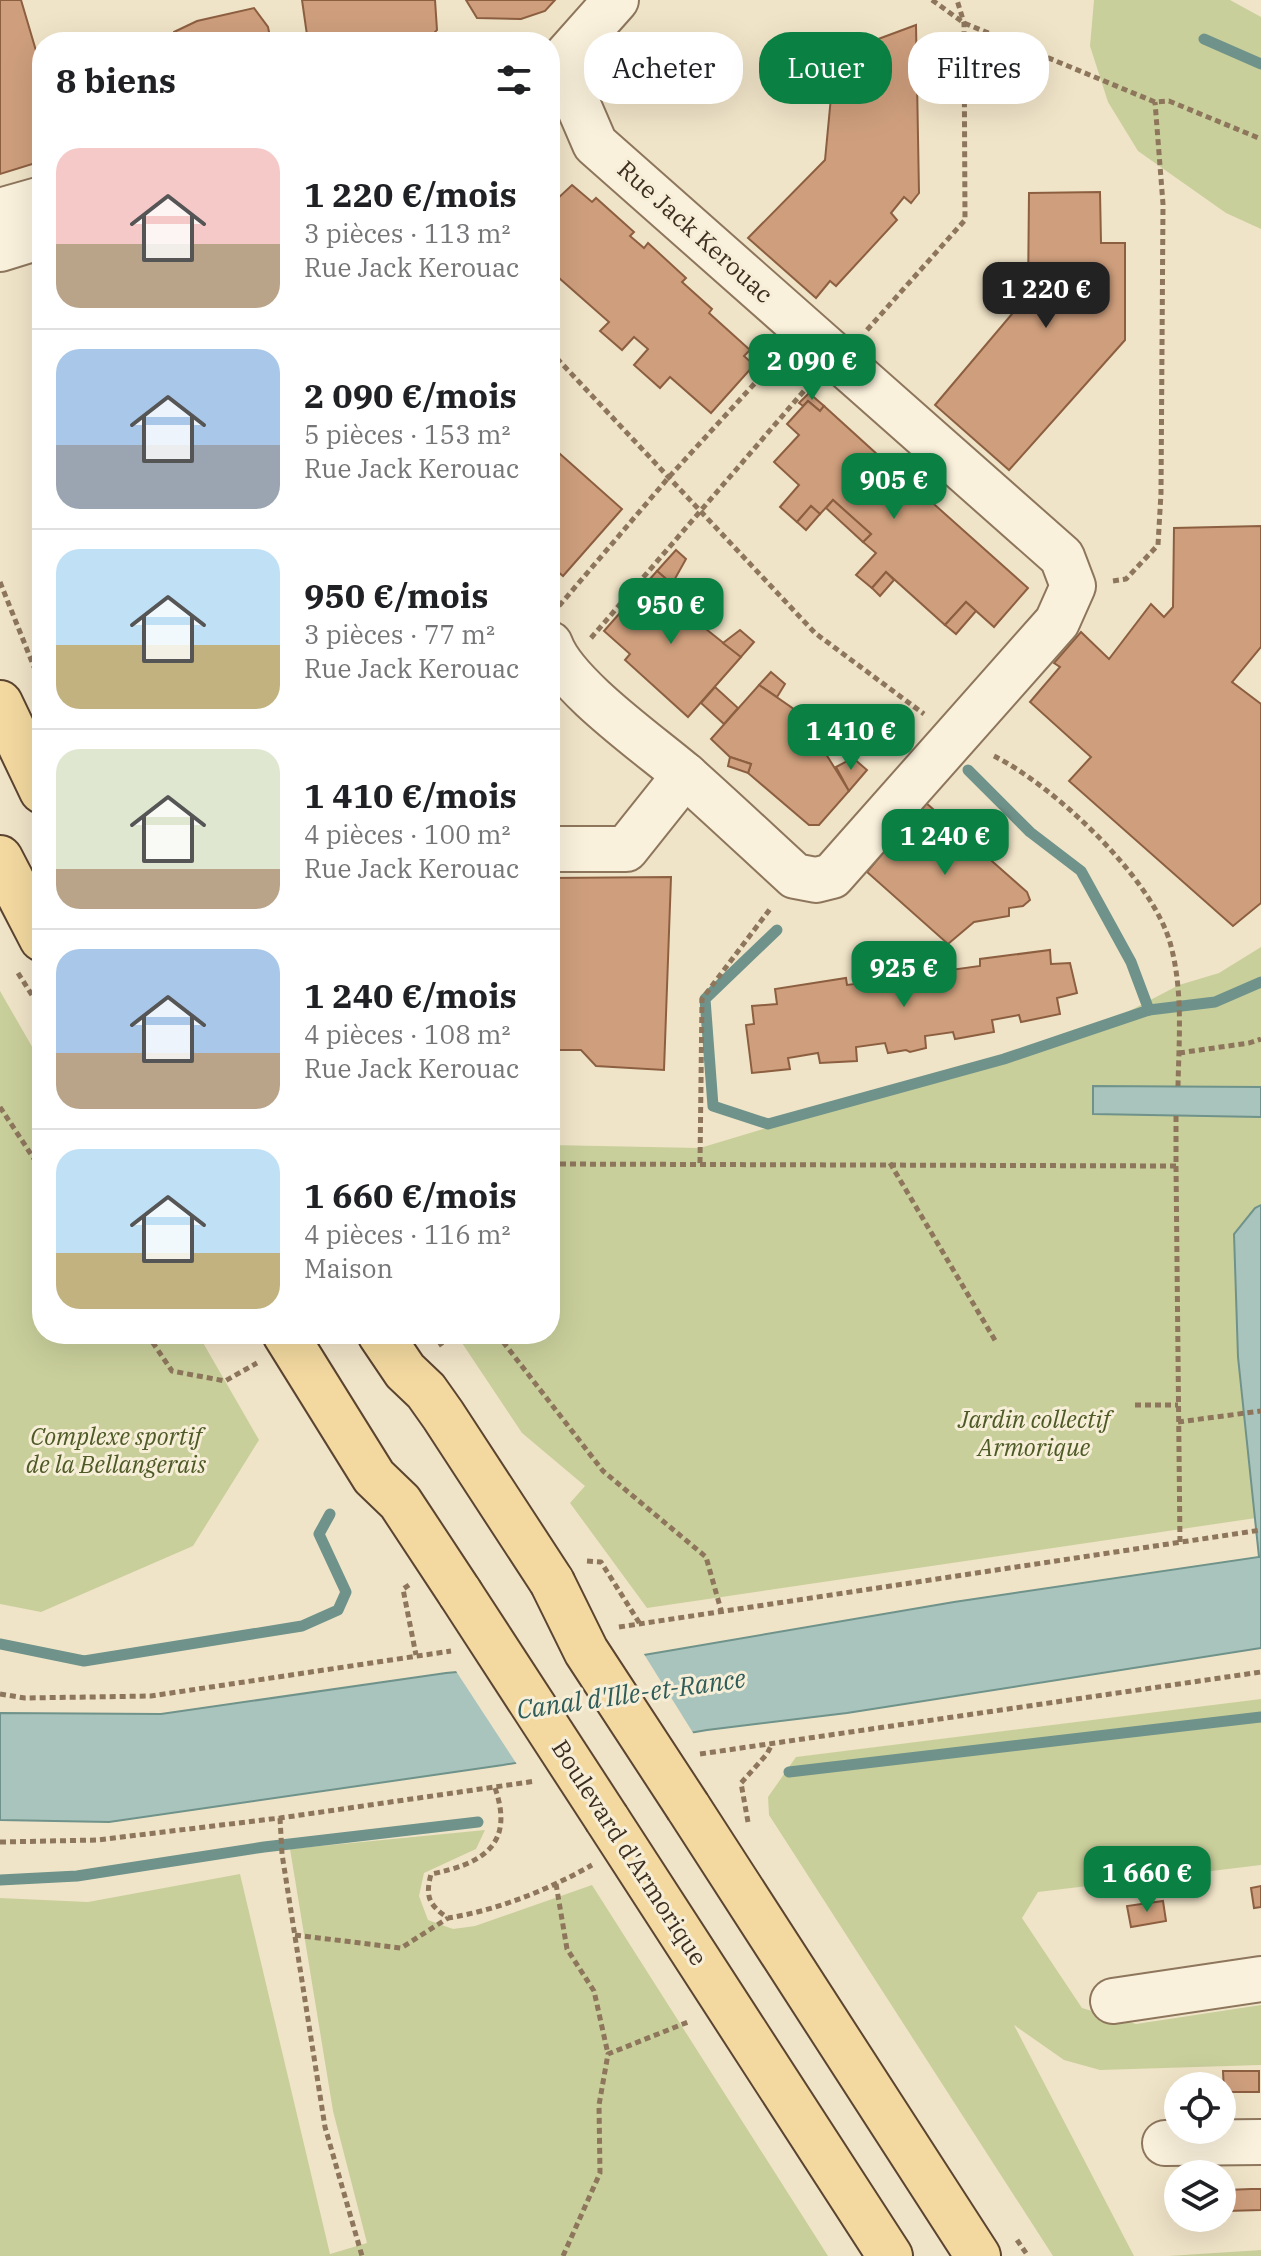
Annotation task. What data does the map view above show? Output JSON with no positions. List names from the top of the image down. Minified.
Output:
{"streets":{"main road":["Boulevard d'Armorique"],"street":["Rue Jack Kerouac"]},"water":["Canal d'Ille-et-Rance"],"parks":["Jardin collectif Armorique","Complexe sportif de la Bellangerais"],"page":{"chip":["Acheter","Louer","Filtres"],"heading":"8 biens","list":[{"name":"1 220 €/mois","note":"3 pièces · 113 m² · Rue Jack Kerouac"},{"name":"2 090 €/mois","note":"5 pièces · 153 m² · Rue Jack Kerouac"},{"name":"950 €/mois","note":"3 pièces · 77 m² · Rue Jack Kerouac"},{"name":"1 410 €/mois","note":"4 pièces · 100 m² · Rue Jack Kerouac"},{"name":"1 240 €/mois","note":"4 pièces · 108 m² · Rue Jack Kerouac"},{"name":"1 660 €/mois","note":"4 pièces · 116 m² · Maison"}],"price":["1 220 €","2 090 €","905 €","950 €","1 410 €","1 240 €","925 €","1 660 €"]}}
